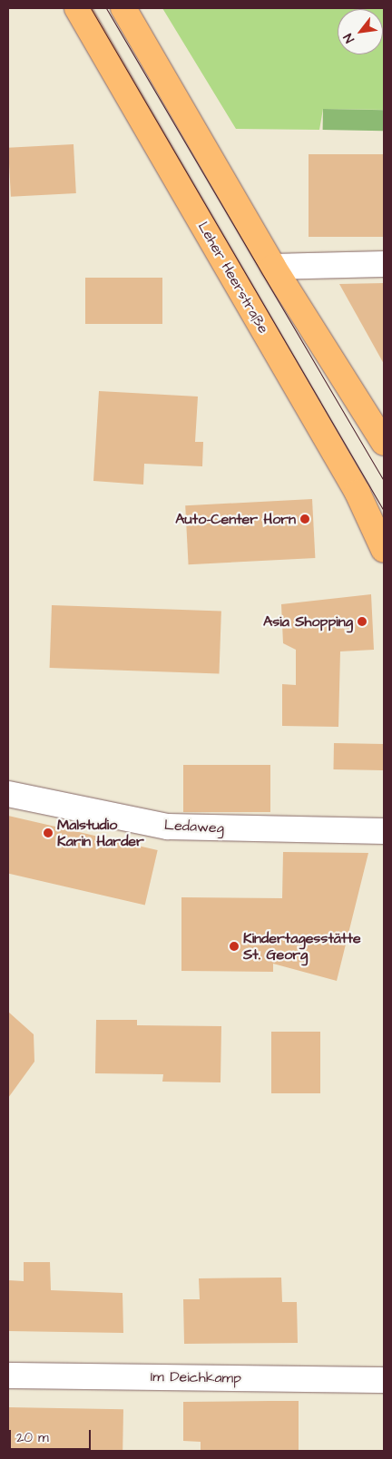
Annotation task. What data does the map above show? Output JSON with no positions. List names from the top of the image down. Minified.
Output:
{"streets":{"main road":["Leher Heerstraße"],"street":["Ledaweg","Im Deichkamp"]},"places":["Auto-Center Horn","Asia Shopping","Malstudio Karin Harder","Kindertagesstätte St. Georg"],"scale_bar":"20 m","north":"bottom left"}
